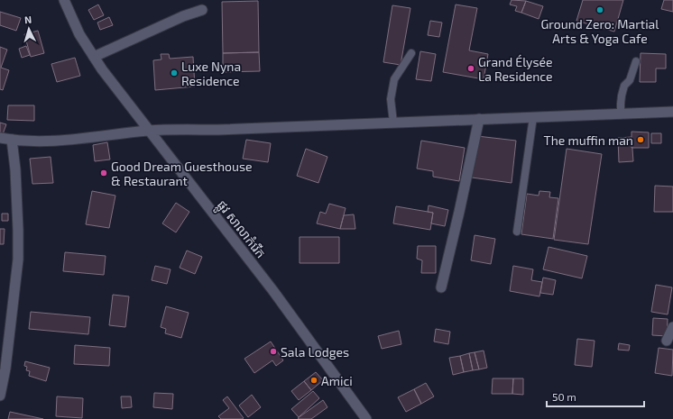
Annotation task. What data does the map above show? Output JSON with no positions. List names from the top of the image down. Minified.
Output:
{"streets":{"street":["ផ្លូវ សាលាកំរើក"]},"places":["Ground Zero: Martial Arts & Yoga Cafe","Grand Élysée La Residence","Luxe Nyna Residence","The muffin man","Good Dream Guesthouse & Restaurant","Sala Lodges","Amici"],"scale_bar":"50 m","north":"top"}
